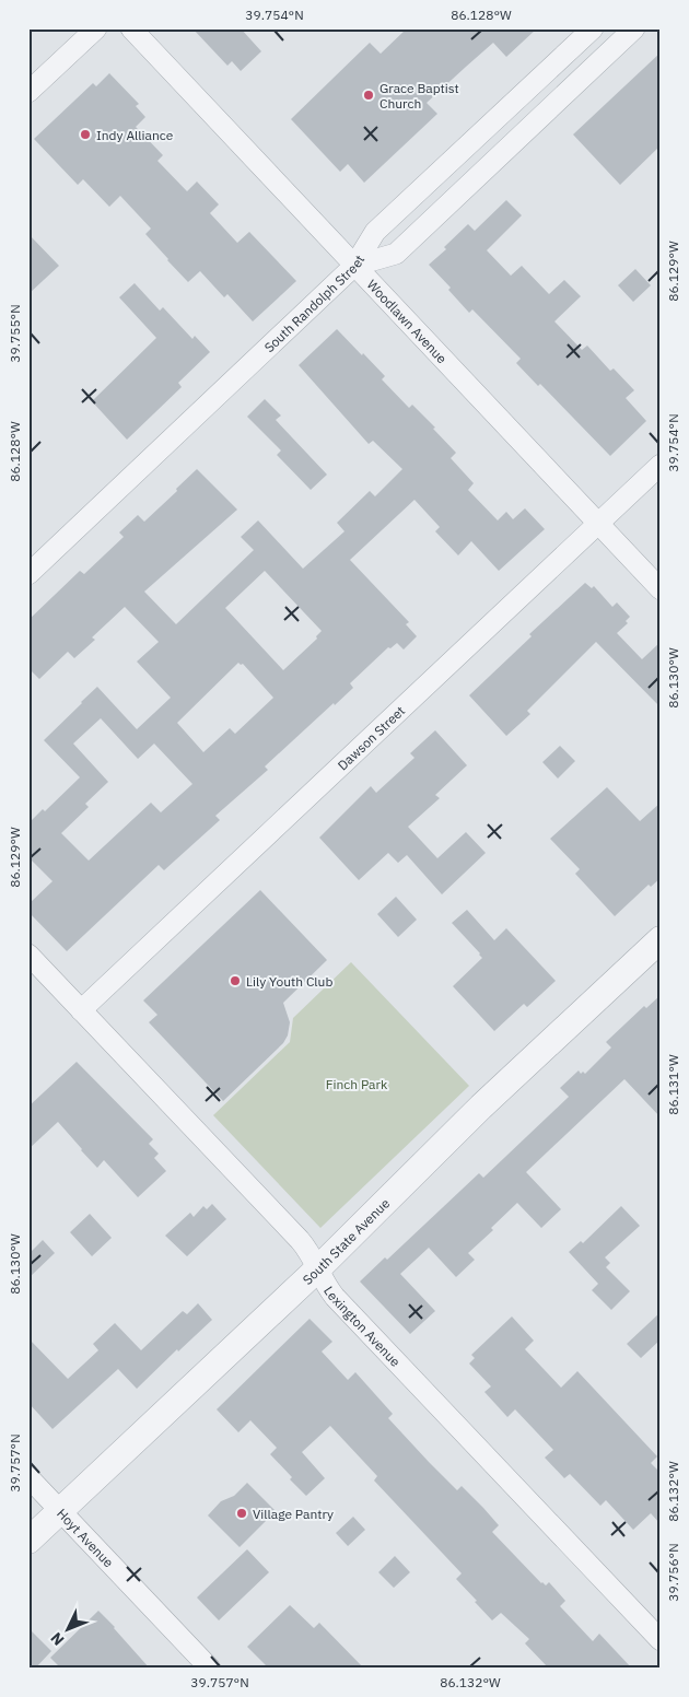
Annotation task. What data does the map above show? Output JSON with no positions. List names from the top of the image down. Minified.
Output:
{"streets":{"street":["South Randolph Street","Woodlawn Avenue","Dawson Street","South State Avenue","Lexington Avenue","Hoyt Avenue"]},"crossings":[["South Randolph Street","Woodlawn Avenue"],["Woodlawn Avenue","Dawson Street"],["Dawson Street","Lexington Avenue"],["South State Avenue","Lexington Avenue"],["South State Avenue","Hoyt Avenue"]],"parks":["Finch Park"],"places":["Grace Baptist Church","Indy Alliance","Lily Youth Club","Village Pantry"],"north":"bottom left","coordinates":["39.754°N","86.128°W","86.129°W","39.755°N","86.130°W","86.131°W","39.757°N","86.132°W","39.756°N"]}
